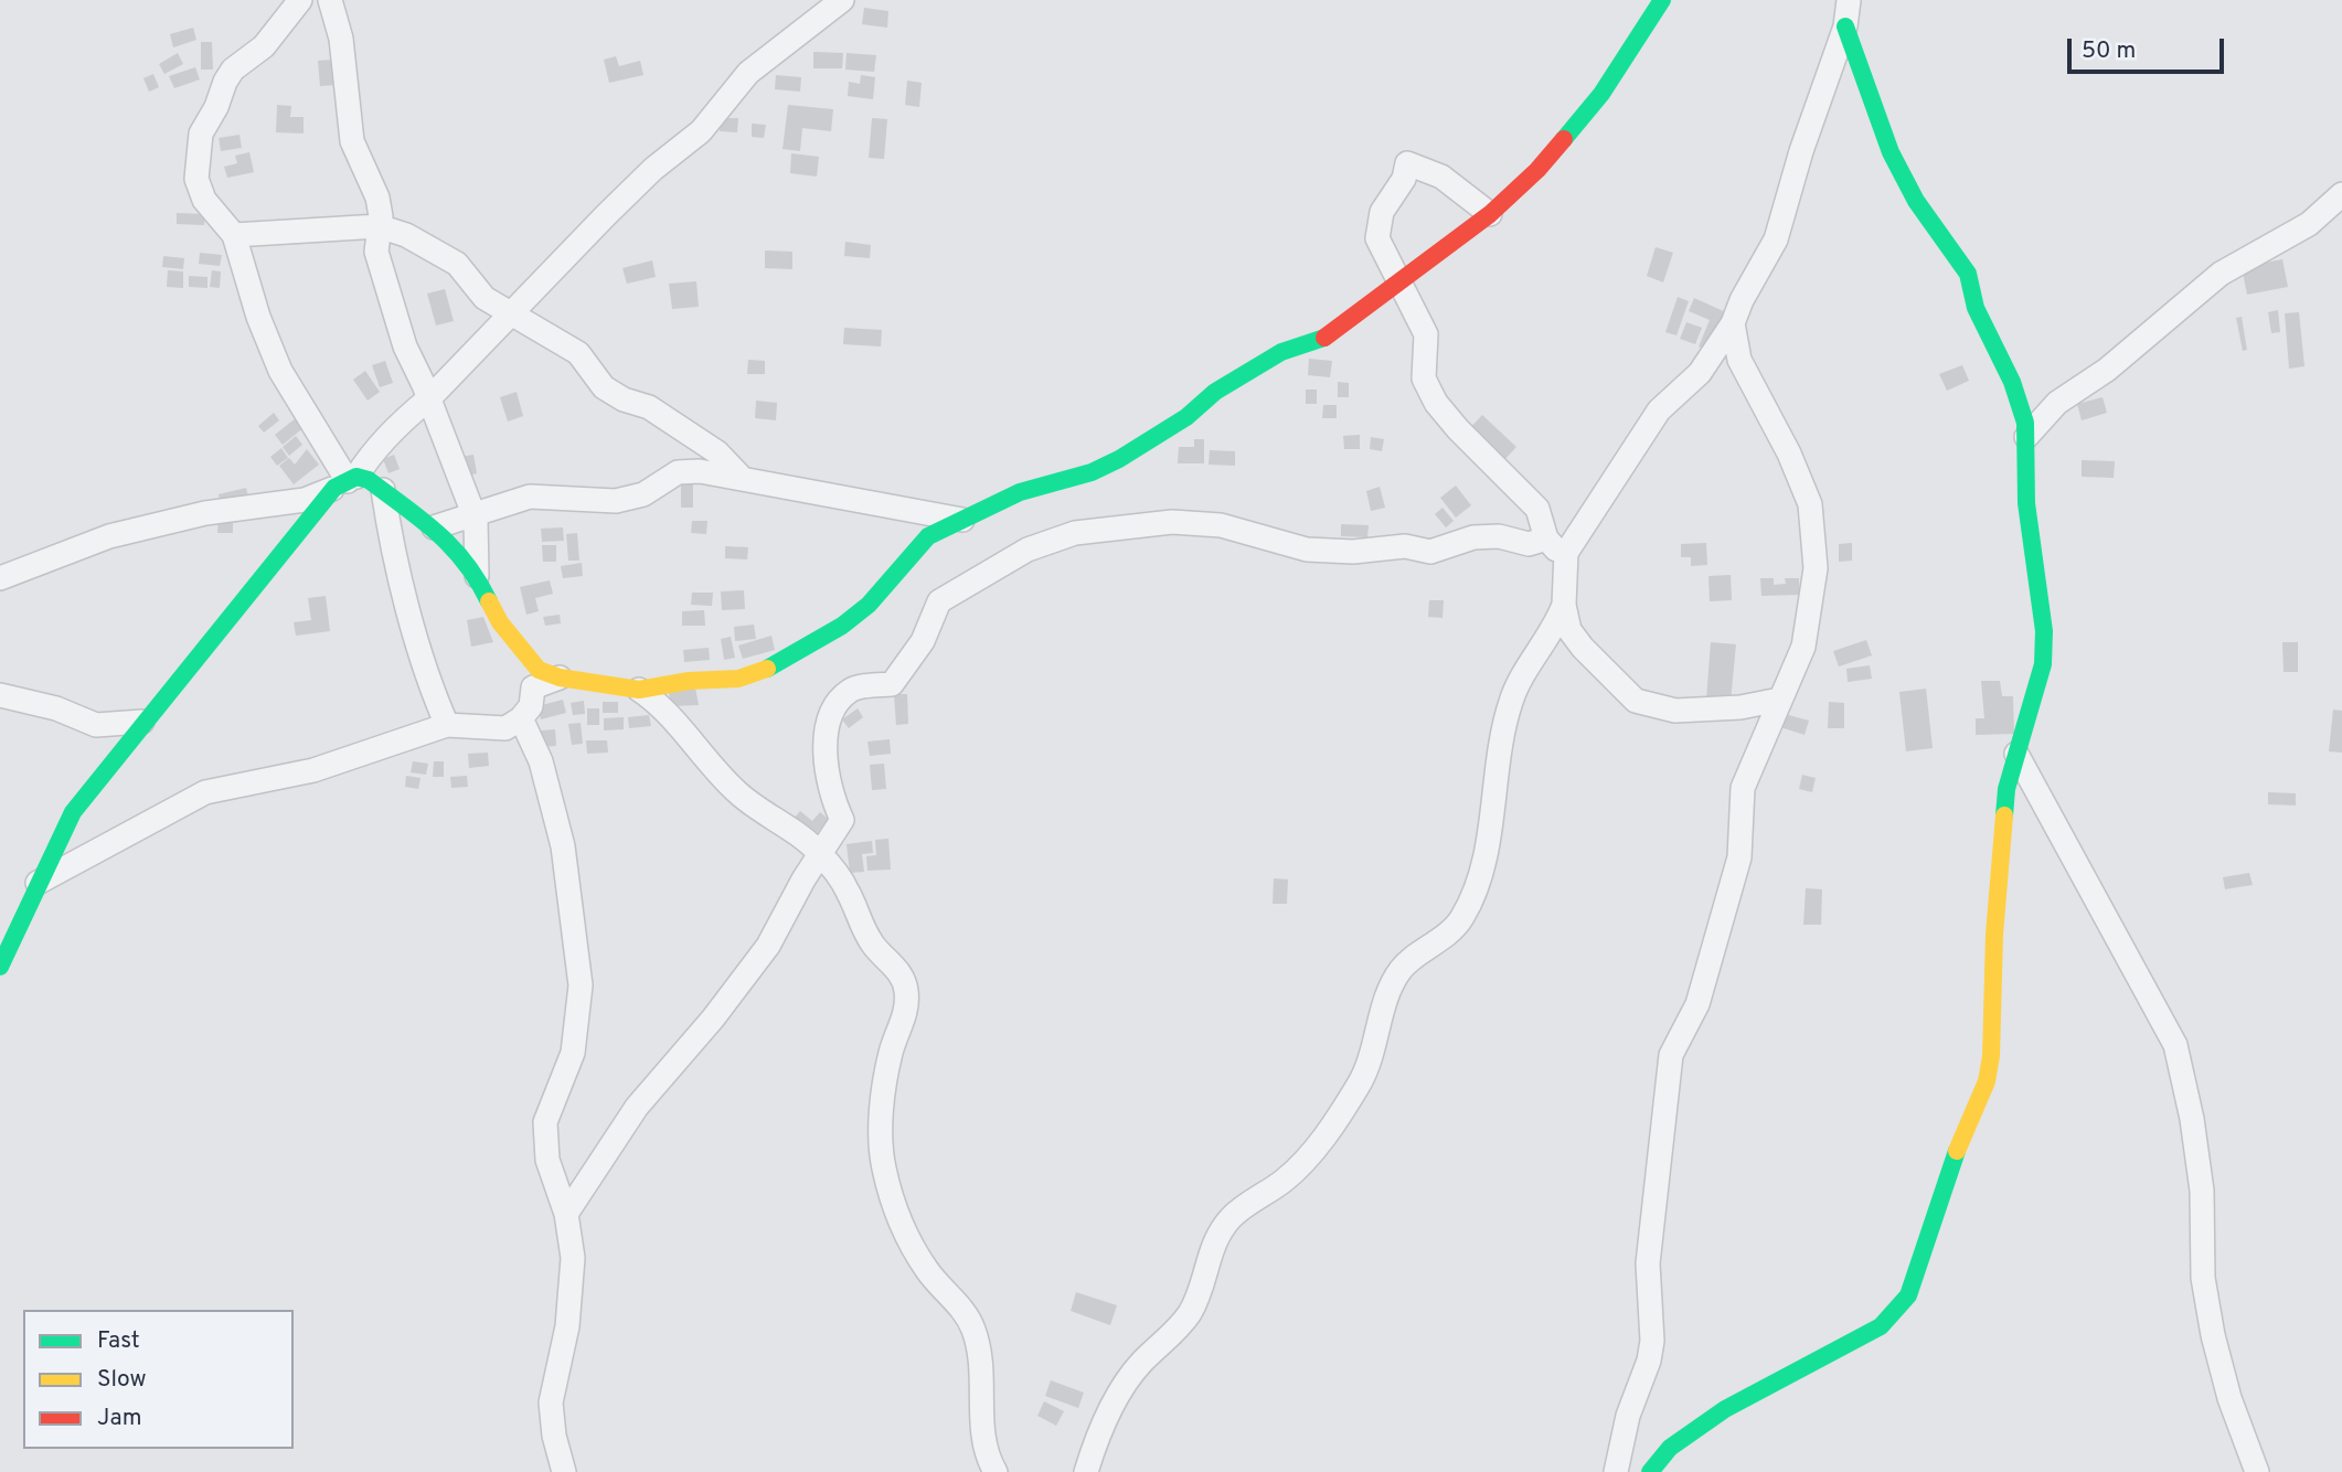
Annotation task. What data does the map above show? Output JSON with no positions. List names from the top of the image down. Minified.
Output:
{"legend":["Fast","Slow","Jam"],"scale_bar":"50 m"}
